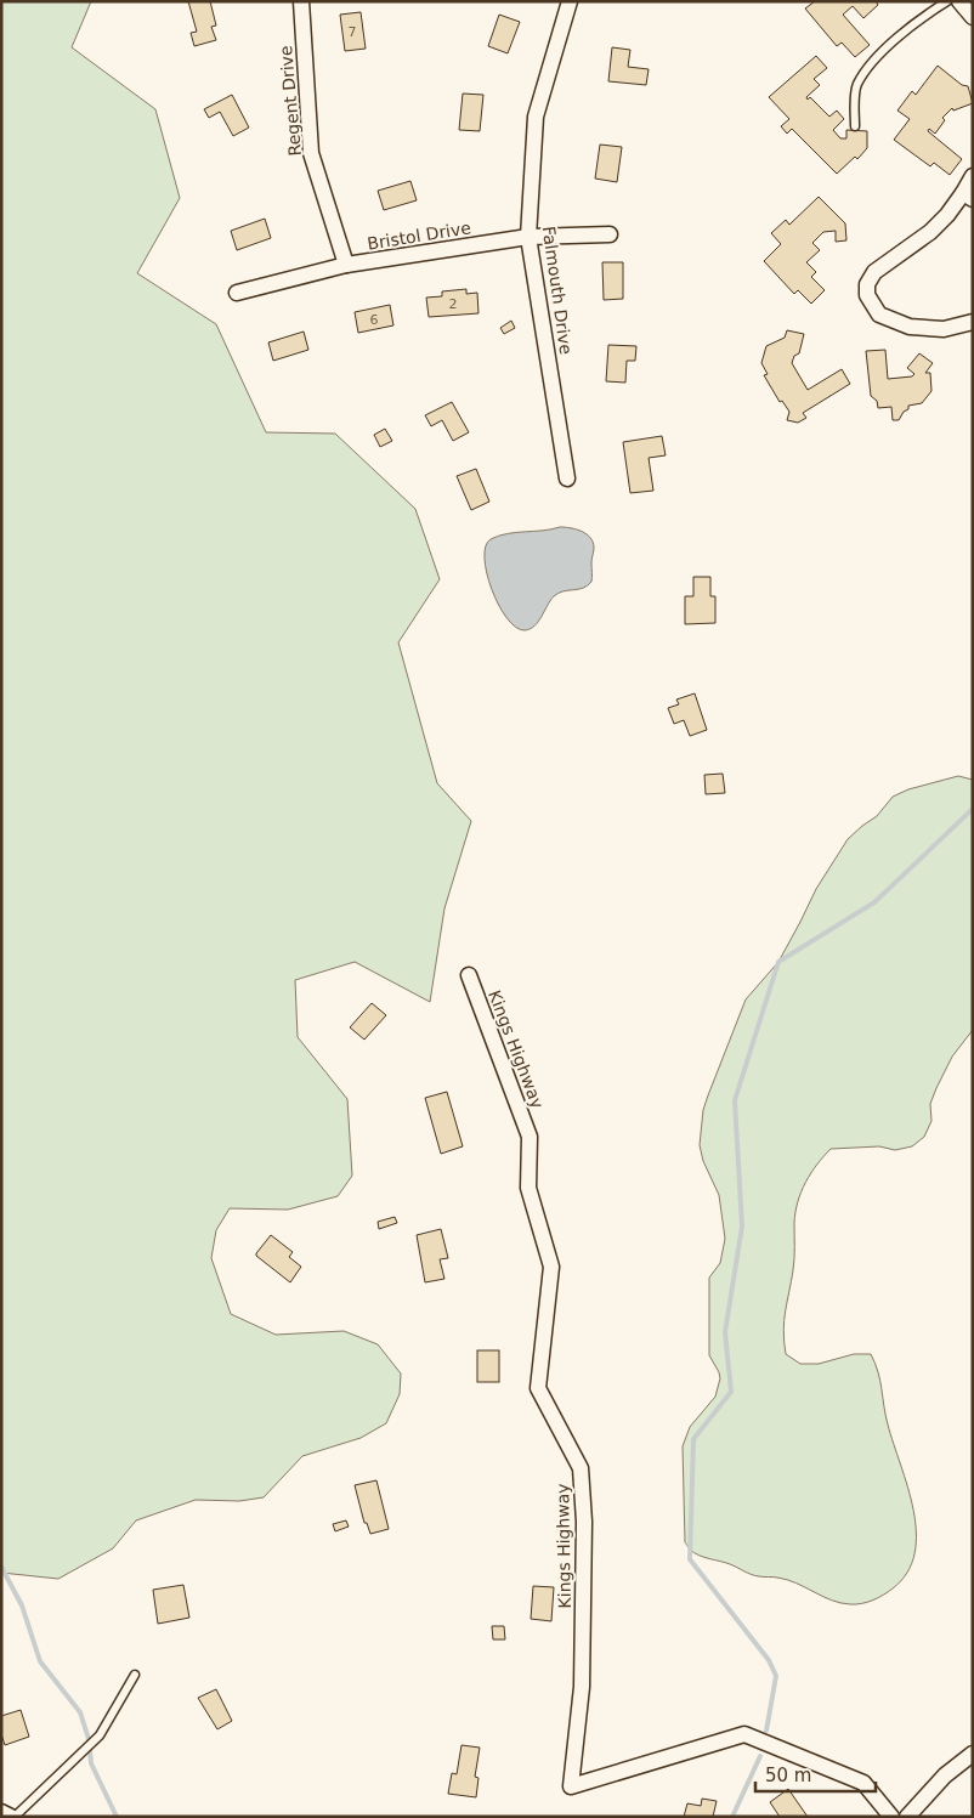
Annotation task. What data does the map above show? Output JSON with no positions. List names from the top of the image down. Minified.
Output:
{"streets":{"street":["Regent Drive","Bristol Drive","Falmouth Drive","Kings Highway"]},"crossings":[["Regent Drive","Bristol Drive"],["Bristol Drive","Falmouth Drive"]],"house_numbers":["7","2","6"],"scale_bar":"50 m"}
